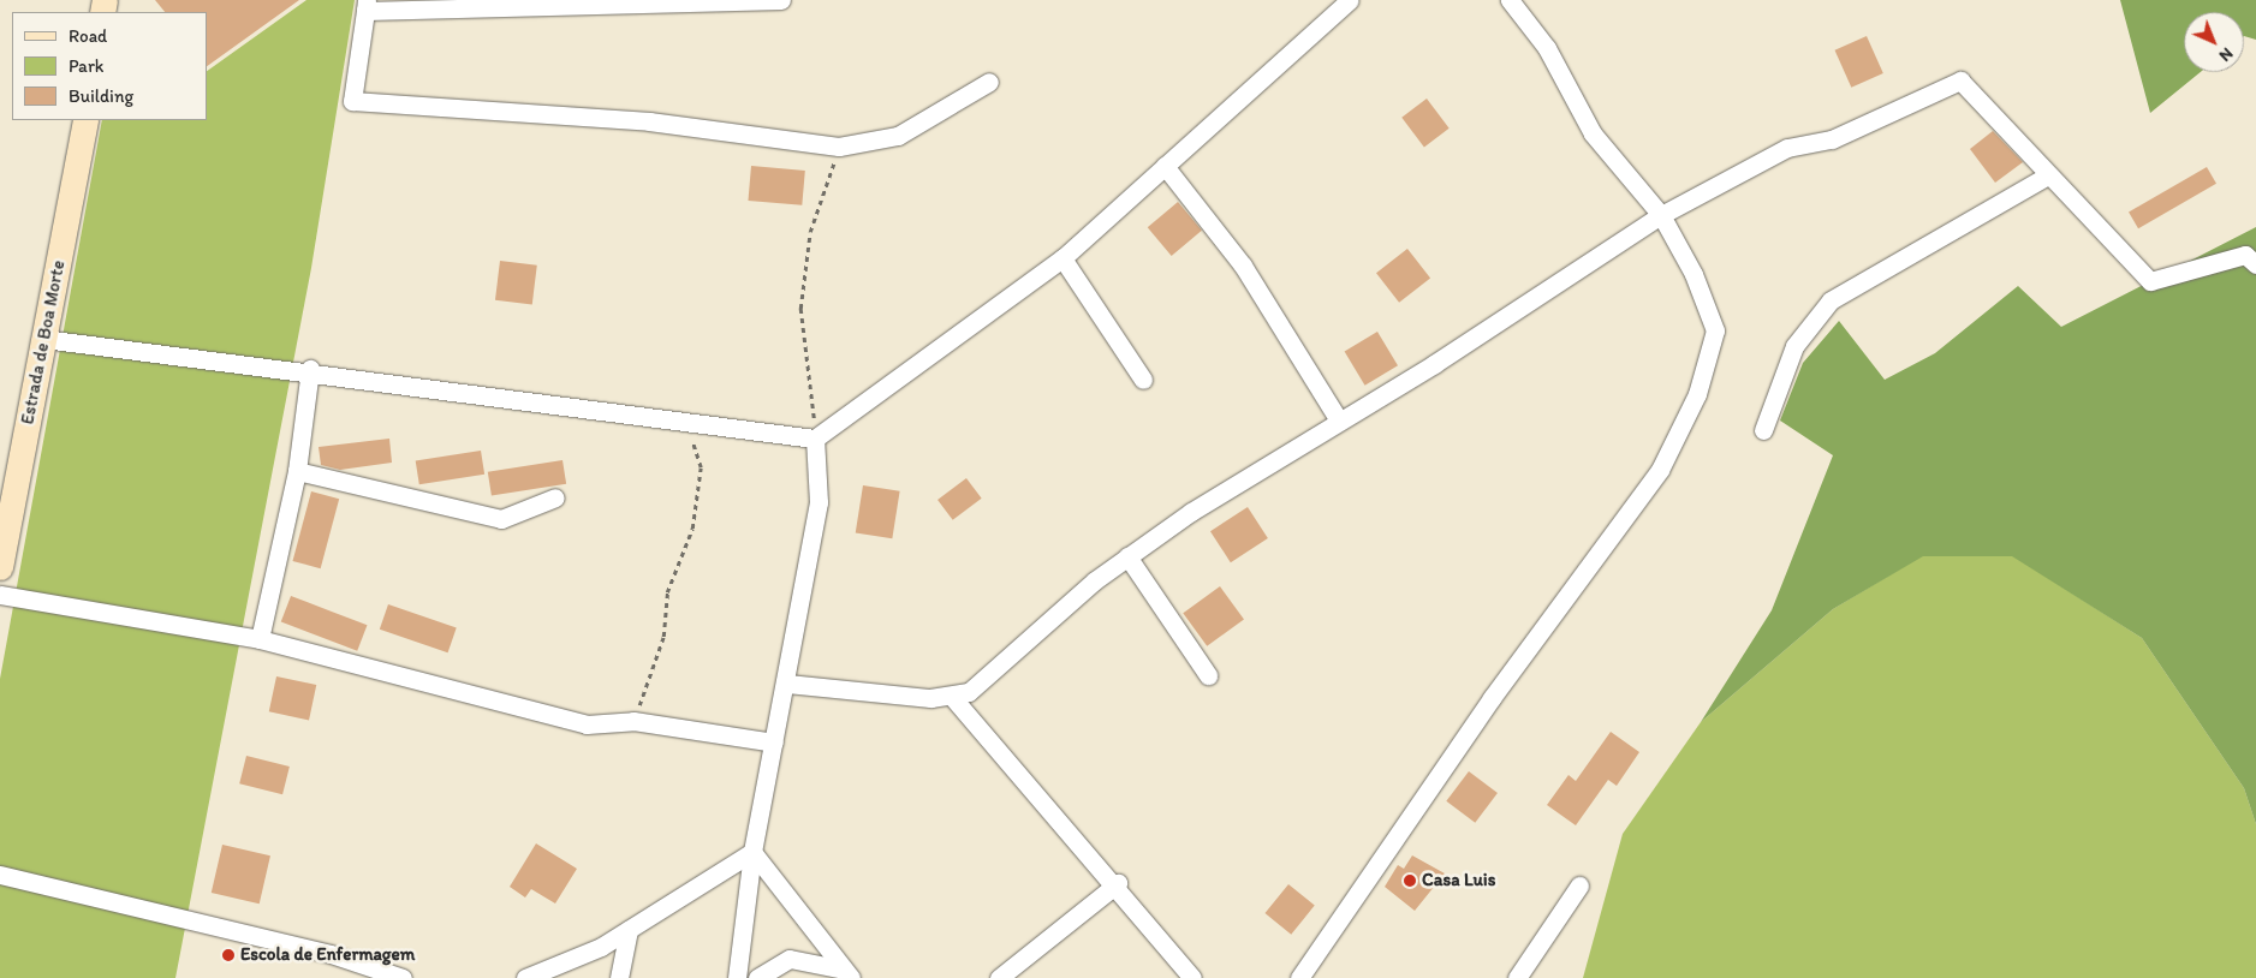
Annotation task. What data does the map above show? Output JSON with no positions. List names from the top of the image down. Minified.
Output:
{"streets":{"main road":["Estrada de Boa Morte"]},"places":["Casa Luis","Escola de Enfermagem"],"legend":["Road","Park","Building"],"north":"bottom right"}
